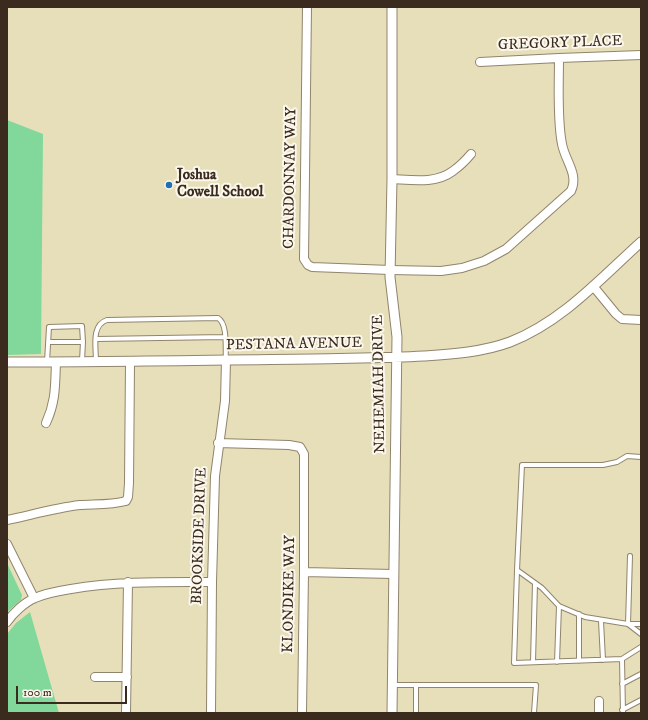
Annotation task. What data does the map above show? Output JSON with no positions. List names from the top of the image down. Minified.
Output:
{"streets":{"street":["GREGORY PLACE","CHARDONNAY WAY","PESTANA AVENUE","NEHEMIAH DRIVE","BROOKSIDE DRIVE","KLONDIKE WAY"]},"crossings":[["CHARDONNAY WAY","NEHEMIAH DRIVE"],["PESTANA AVENUE","NEHEMIAH DRIVE"],["PESTANA AVENUE","BROOKSIDE DRIVE"],["BROOKSIDE DRIVE","KLONDIKE WAY"]],"places":["Joshua Cowell School"],"scale_bar":"100 m"}
